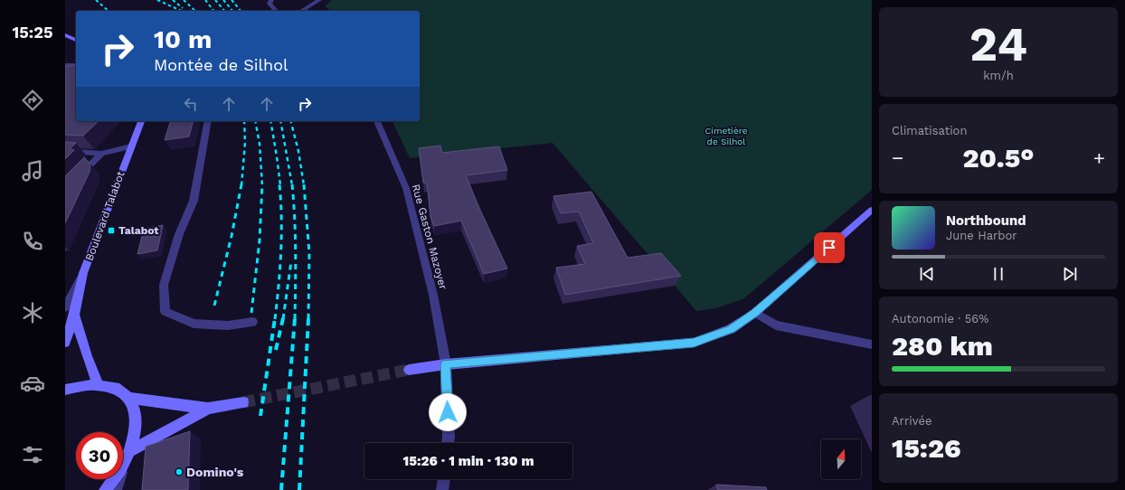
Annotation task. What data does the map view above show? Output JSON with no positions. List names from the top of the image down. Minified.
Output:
{"streets":{"main road":["Boulevard Talabot"],"street":["Rue Gaston Mazoyer"]},"parks":["Cimetière de Silhol"],"places":{"transit":["Talabot"],"other":["Domino's"]},"north":"top","page":{"tabs":"15:25","tile":[["24","km/h"],"Climatisation",["Autonomie · 56%","280 km"],["Arrivée","15:26"]],"turn":["10 m","Montée de Silhol"],"heat":["−","20.5°","+"],"song":["Northbound","June Harbor"],"limit":"30","trip":"15:26 · 1 min · 130 m"}}
